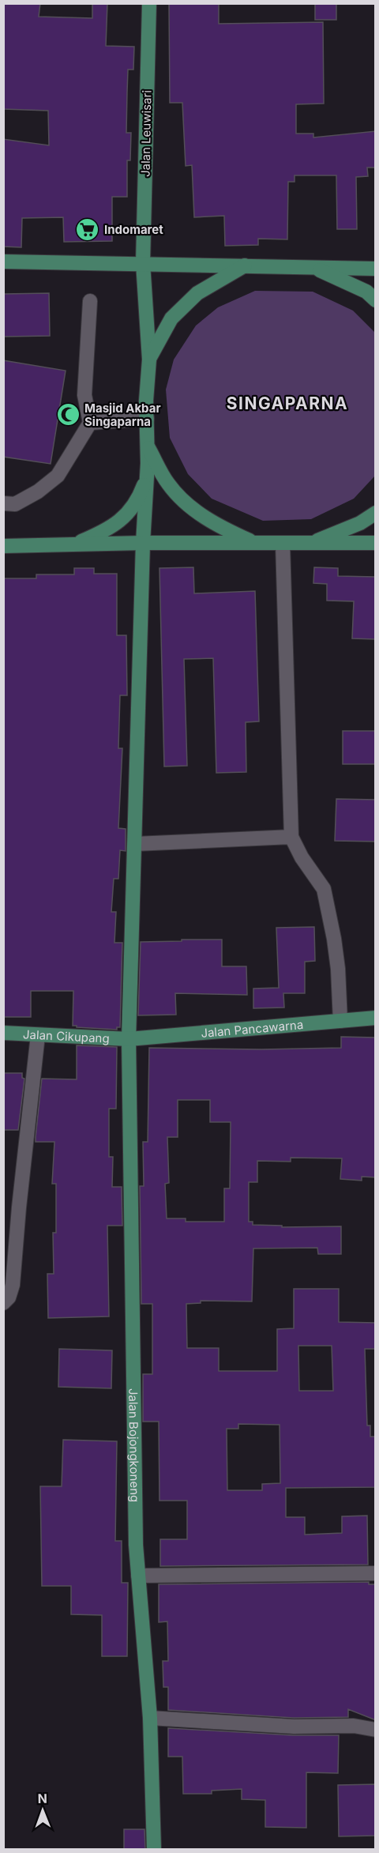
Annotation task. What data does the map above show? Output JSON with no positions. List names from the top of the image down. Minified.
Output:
{"streets":{"main road":["Jalan Leuwisari","Jalan Pancawarna","Jalan Cikupang","Jalan Bojongkoneng"]},"crossings":[["Jalan Leuwisari","Jalan Bojongkoneng"],["Jalan Pancawarna","Jalan Cikupang"],["Jalan Pancawarna","Jalan Bojongkoneng"],["Jalan Cikupang","Jalan Bojongkoneng"]],"districts":["SINGAPARNA"],"places":{"supermarket":["Indomaret"],"mosque":["Masjid Akbar Singaparna"]},"north":"top"}
